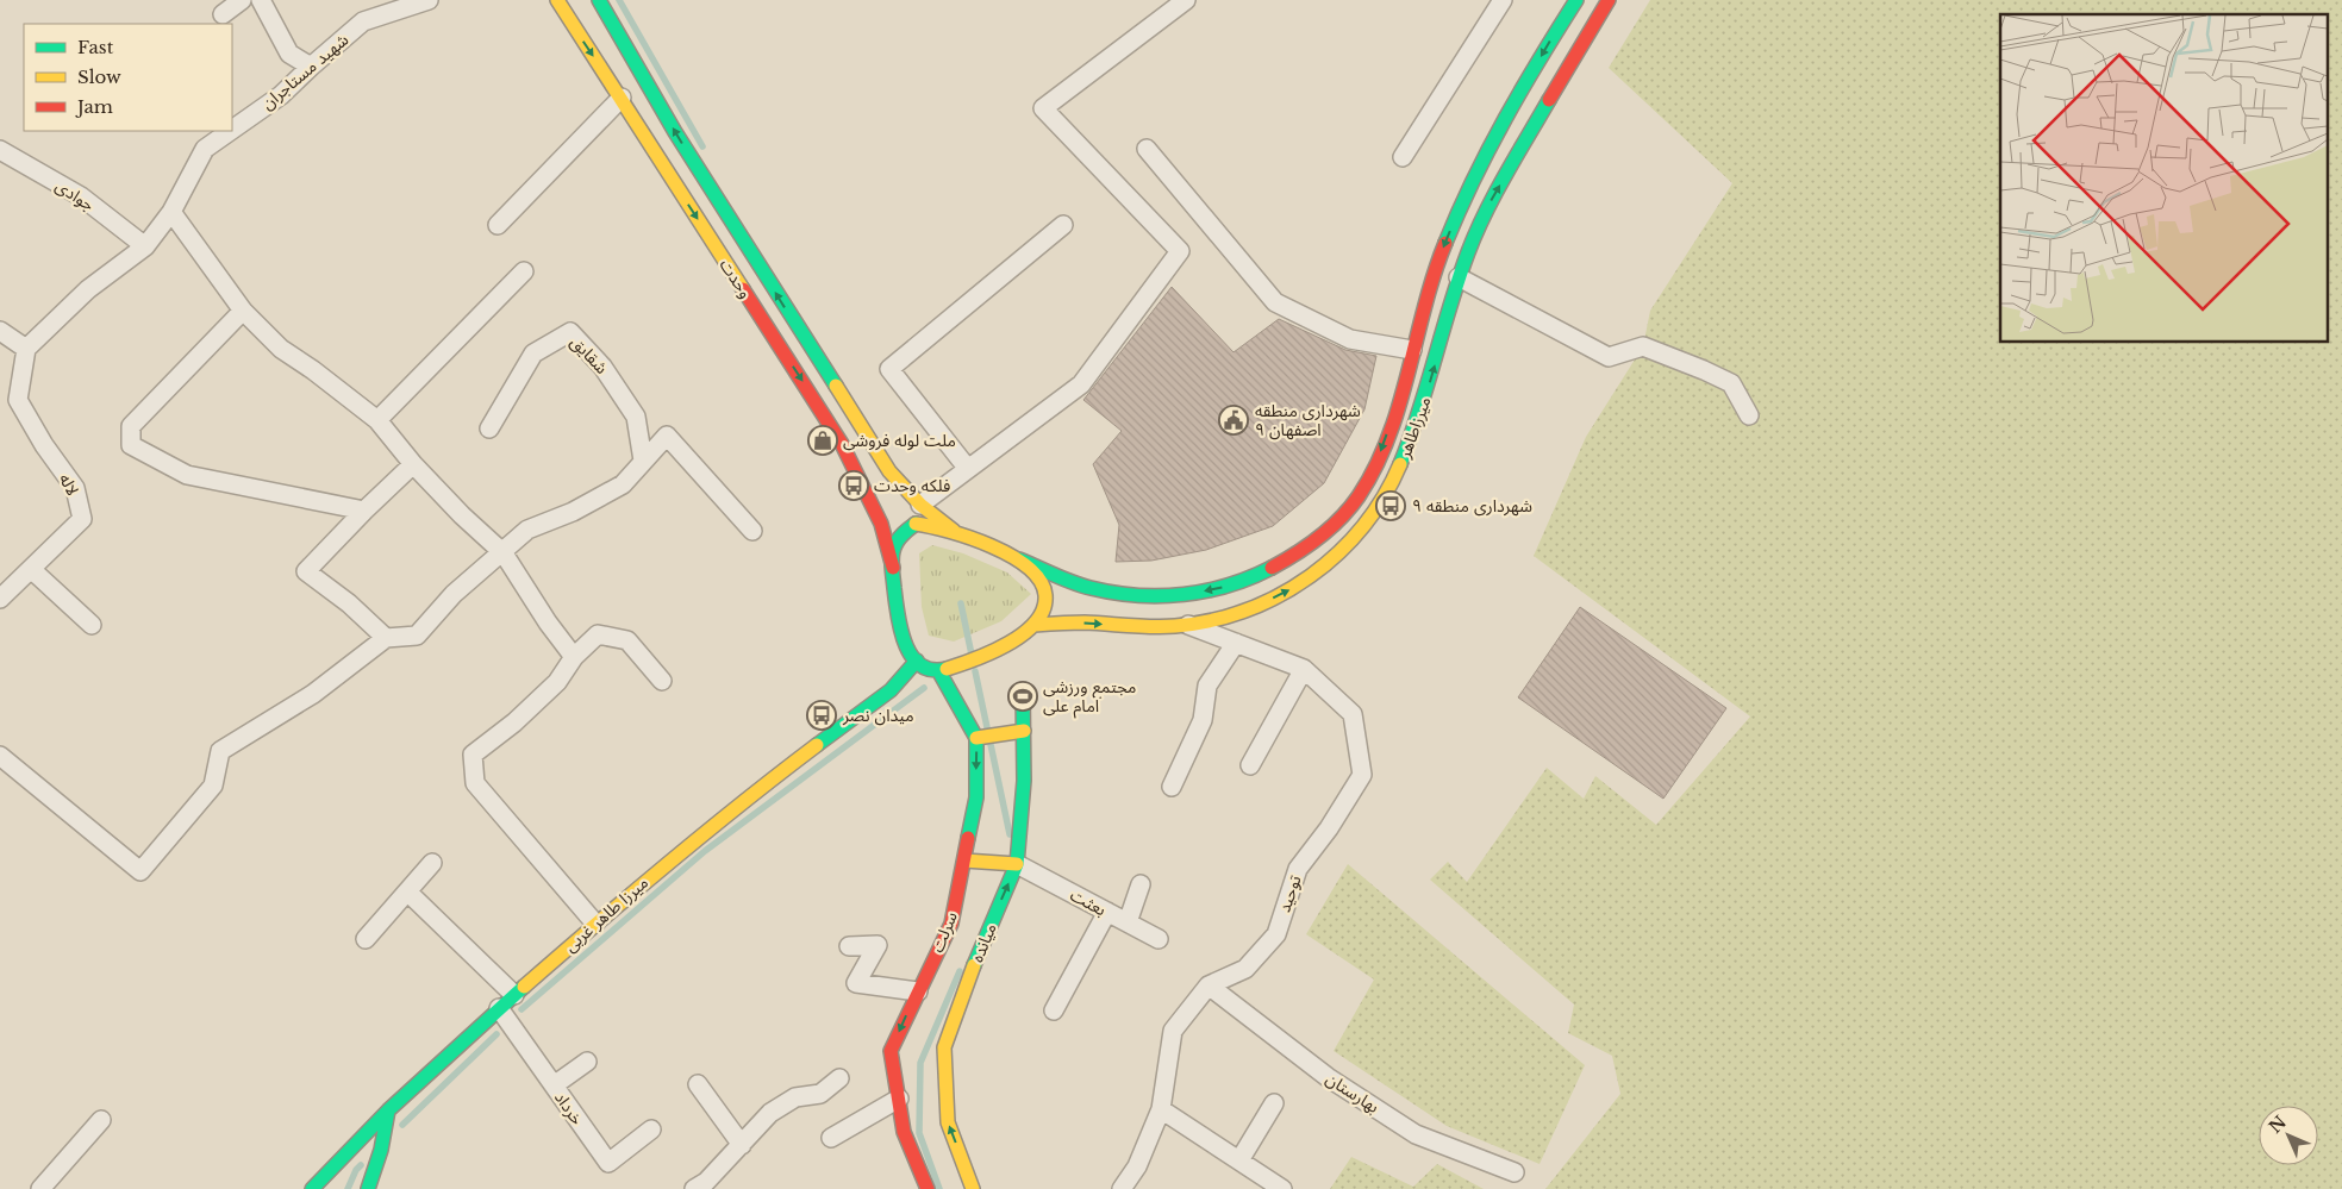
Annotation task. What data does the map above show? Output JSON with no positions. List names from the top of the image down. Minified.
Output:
{"streets":{"main road":["وحدت","میرزاطاهر","میرزا طاهر غربی","سرلت","میانده"],"street":["شهید مستاجران","جوادی","شقایق","لاله","توحید","بعثت","بهارستان","خرداد"]},"crossings":[["شهید مستاجران","جوادی"],["شهید مستاجران","لاله"],["وحدت","میرزاطاهر"],["وحدت","میرزا طاهر غربی"],["وحدت","سرلت"],["میرزاطاهر","توحید"],["میرزاطاهر","میرزا طاهر غربی"],["میرزاطاهر","سرلت"],["توحید","بهارستان"],["بعثت","میانده"],["میرزا طاهر غربی","سرلت"],["میرزا طاهر غربی","خرداد"]],"one_way":["سرلت","میانده"],"places":{"public building":["شهرداری منطقه ۹ اصفهان"],"shop":["ملت لوله فروشی"],"bus stop":["فلکه وحدت","شهرداری منطقه ۹","میدان نصر"],"sports":["مجتمع ورزشی امام علی"]},"legend":["Fast","Slow","Jam"],"north":"top left"}
